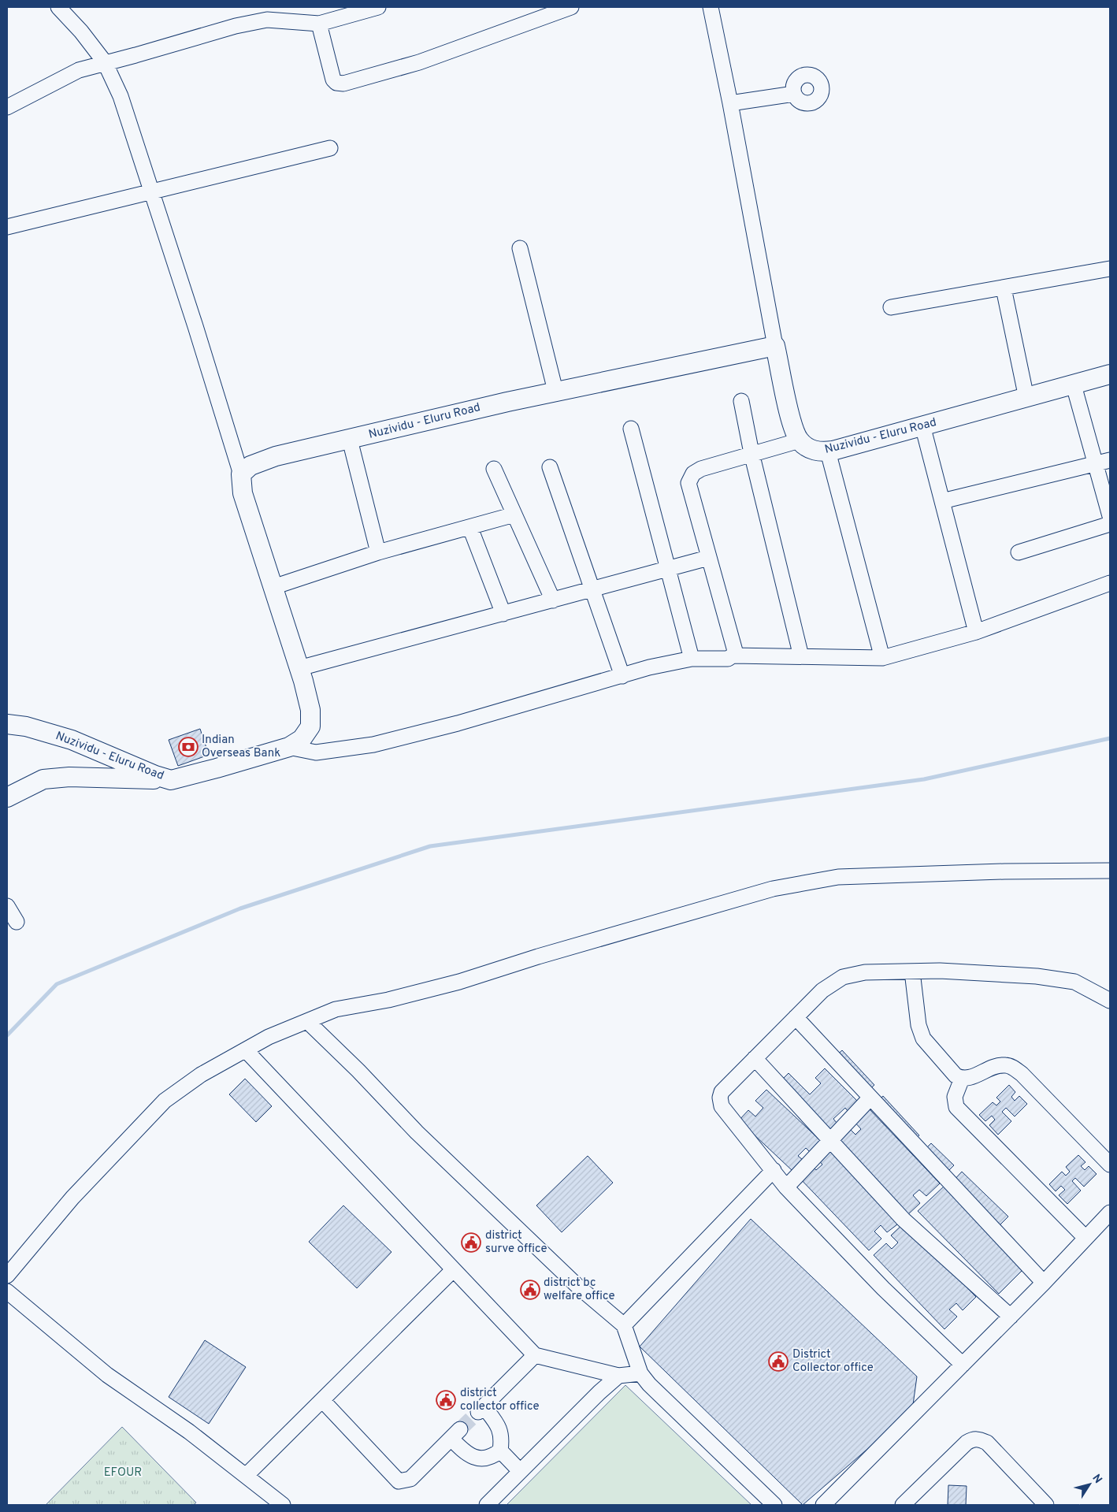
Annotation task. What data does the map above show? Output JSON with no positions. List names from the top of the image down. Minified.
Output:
{"streets":{"main road":["Nuzividu - Eluru Road"]},"parks":["EFOUR"],"places":{"bank":["Indian Overseas Bank"],"public building":["district surve office","district bc welfare office","District Collector office","district collector office"]},"north":"top right"}
